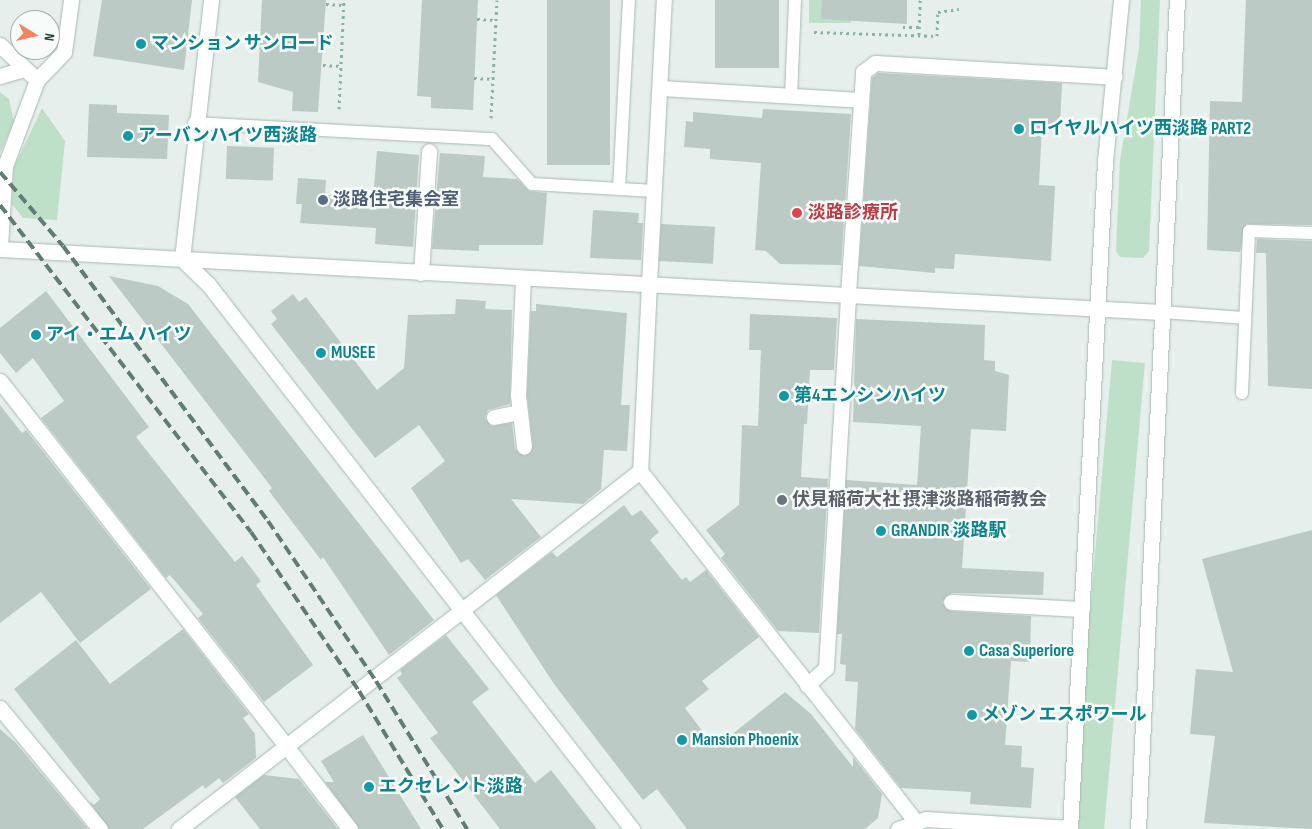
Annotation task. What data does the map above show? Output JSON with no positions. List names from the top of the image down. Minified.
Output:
{"places":["マンション サンロード","ロイヤルハイツ西淡路 PART2","アーバンハイツ西淡路","淡路住宅集会室","淡路診療所","アイ・エム ハイツ","MUSEE","第4エンシンハイツ","伏見稲荷大社 摂津淡路稲荷教会","GRANDIR 淡路駅","Casa Superiore","メゾン エスポワール","Mansion Phoenix","エクセレント淡路"],"north":"right"}
